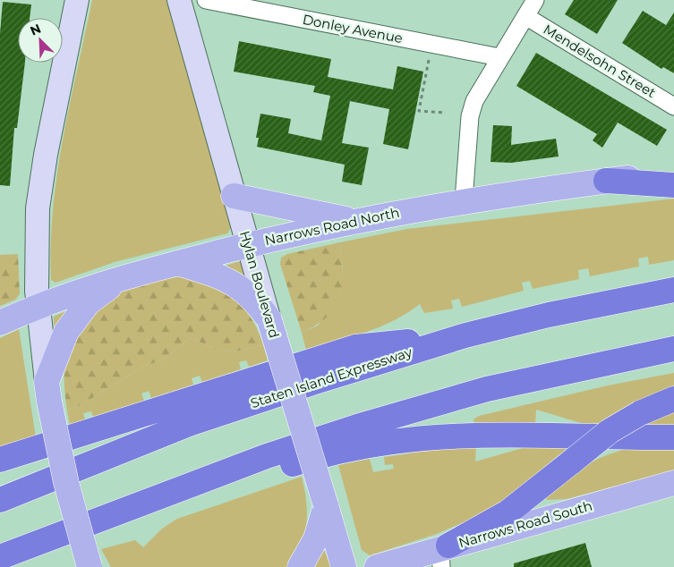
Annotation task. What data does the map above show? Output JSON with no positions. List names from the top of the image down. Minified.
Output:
{"streets":{"highway":["Staten Island Expressway"],"main road":["Narrows Road North","Hylan Boulevard","Narrows Road South"],"street":["Donley Avenue","Mendelsohn Street"]},"crossings":[["Narrows Road North","Hylan Boulevard"]],"north":"top left"}
